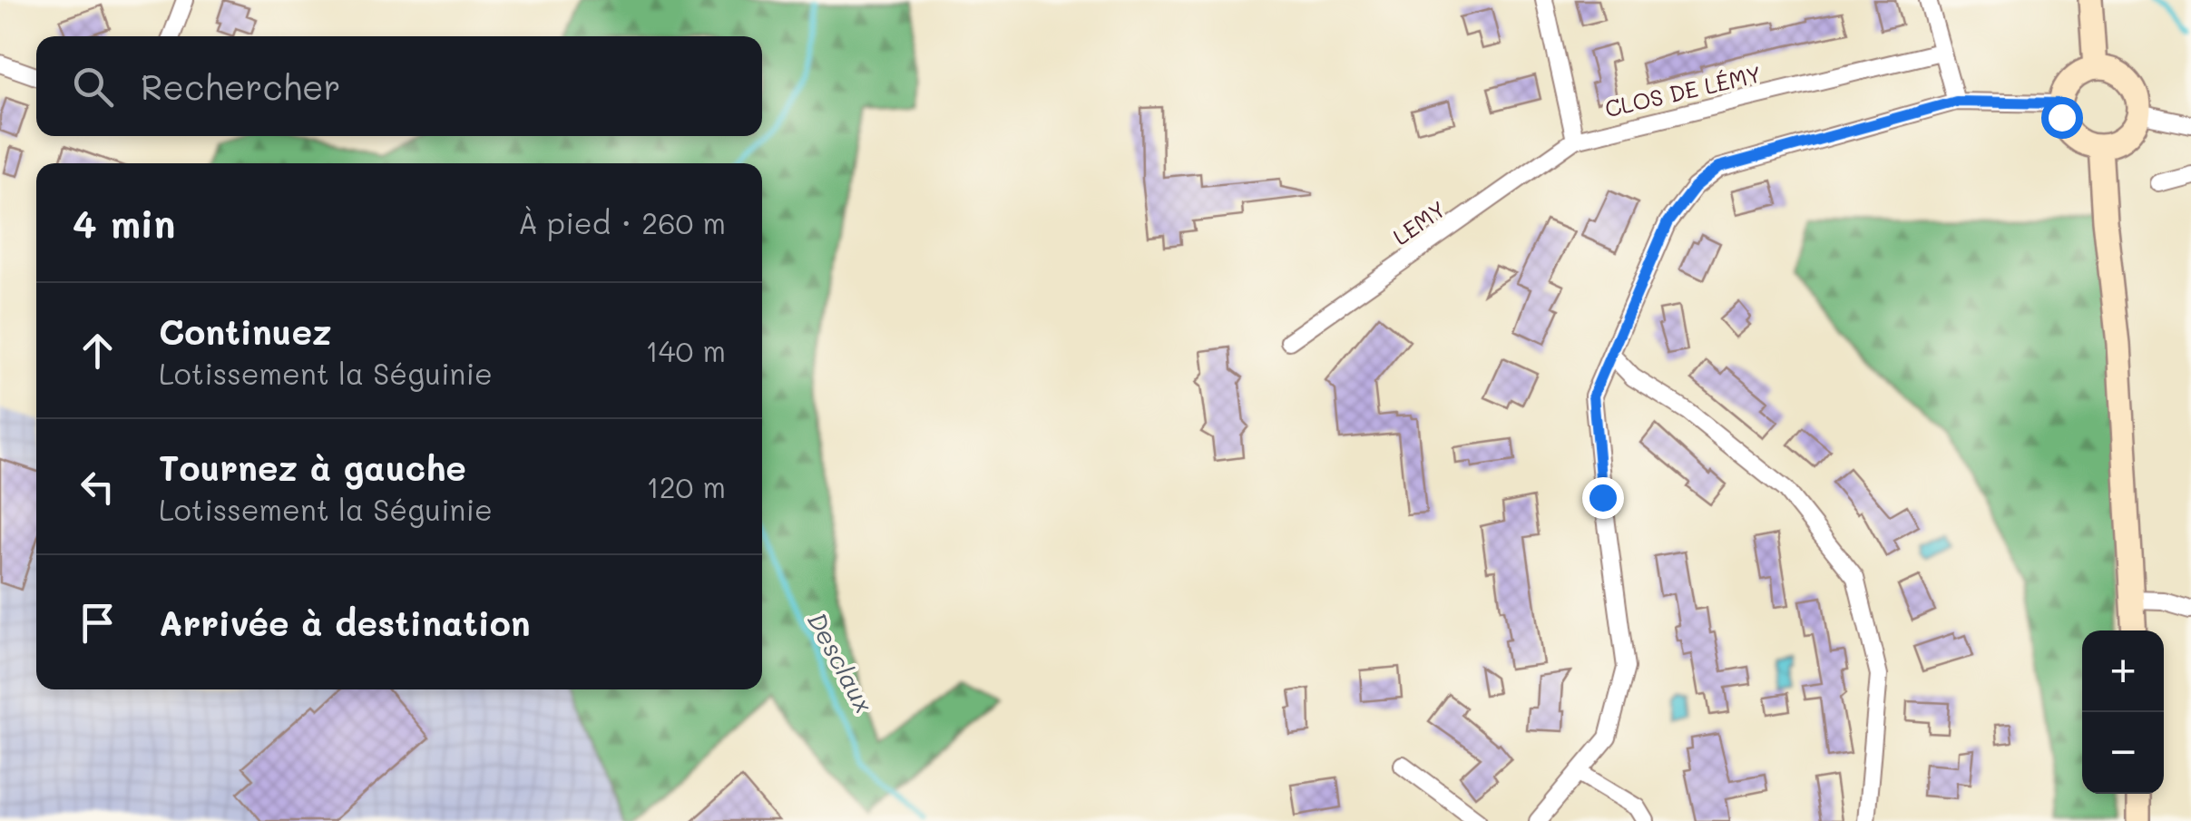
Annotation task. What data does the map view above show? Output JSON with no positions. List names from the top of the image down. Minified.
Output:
{"streets":{"street":["CLOS DE LÉMY","LEMY"]},"crossings":[["CLOS DE LÉMY","LEMY"]],"water":["Desclaux"],"page":{"search":"Rechercher","heading":["4 min","À pied · 260 m"],"list":[["Continuez","Lotissement la Séguinie","140 m"],["Tournez à gauche","Lotissement la Séguinie","120 m"],"Arrivée à destination"],"map_buttons":["+","−"]}}
